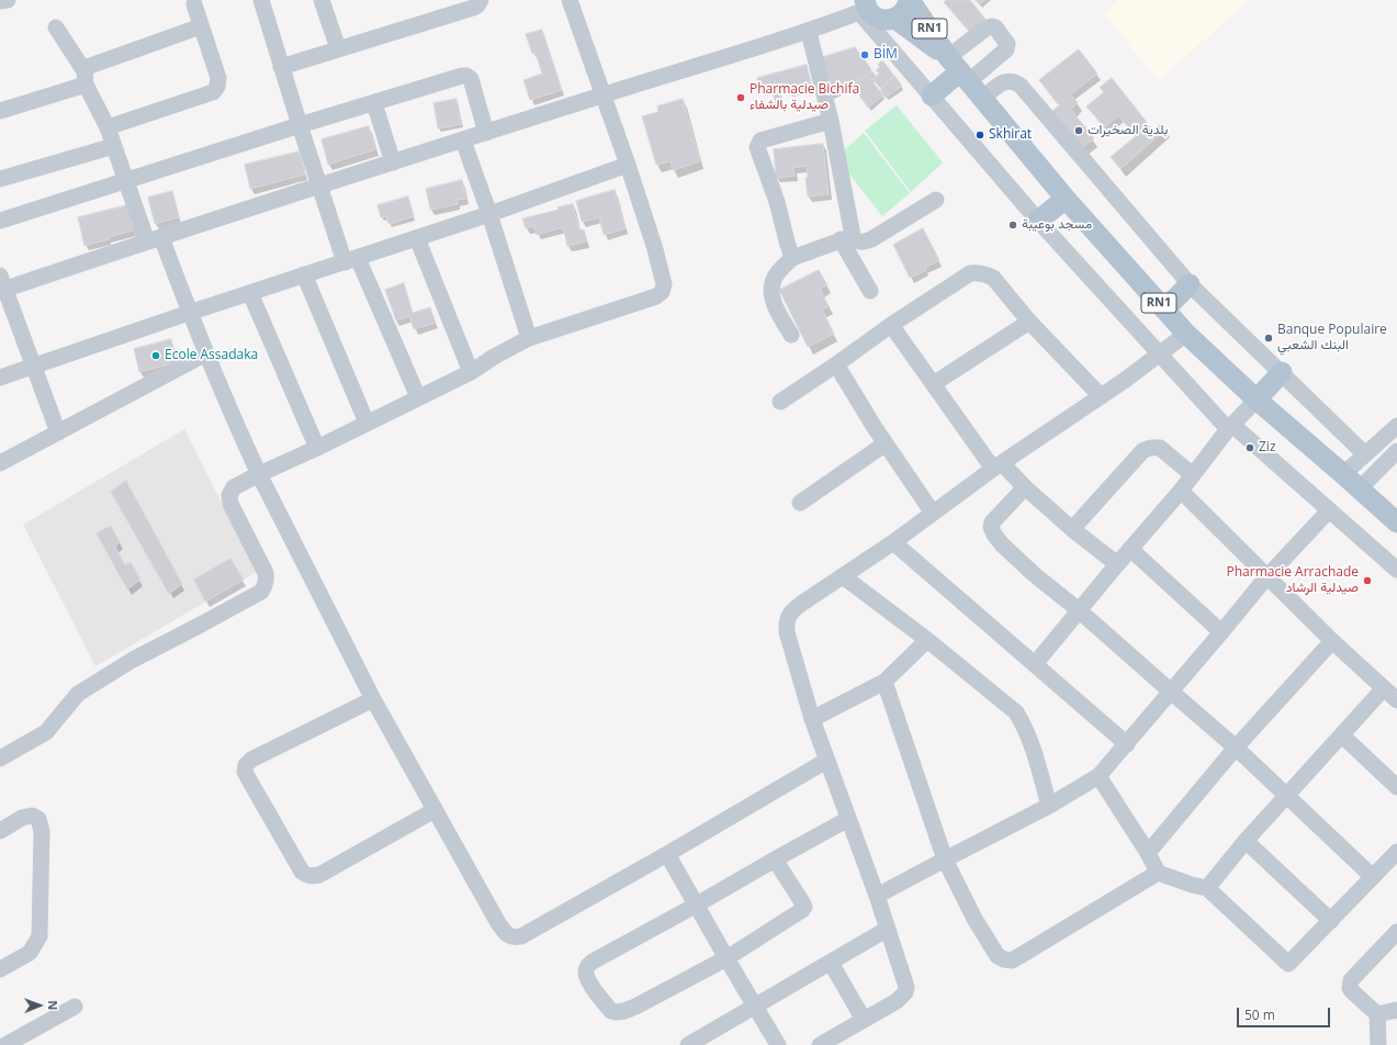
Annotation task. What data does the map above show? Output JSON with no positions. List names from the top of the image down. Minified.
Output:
{"streets":{"main road":["RN1"]},"places":["BİM","Pharmacie Bichifa صيدلية بالشفاء","بلدية الصخيرات","Skhirat","مسجد بوعيبة","Banque Populaire البنك الشعبي","Ecole Assadaka","Ziz","Pharmacie Arrachade صيدلية الرشاد"],"scale_bar":"50 m","north":"right"}
